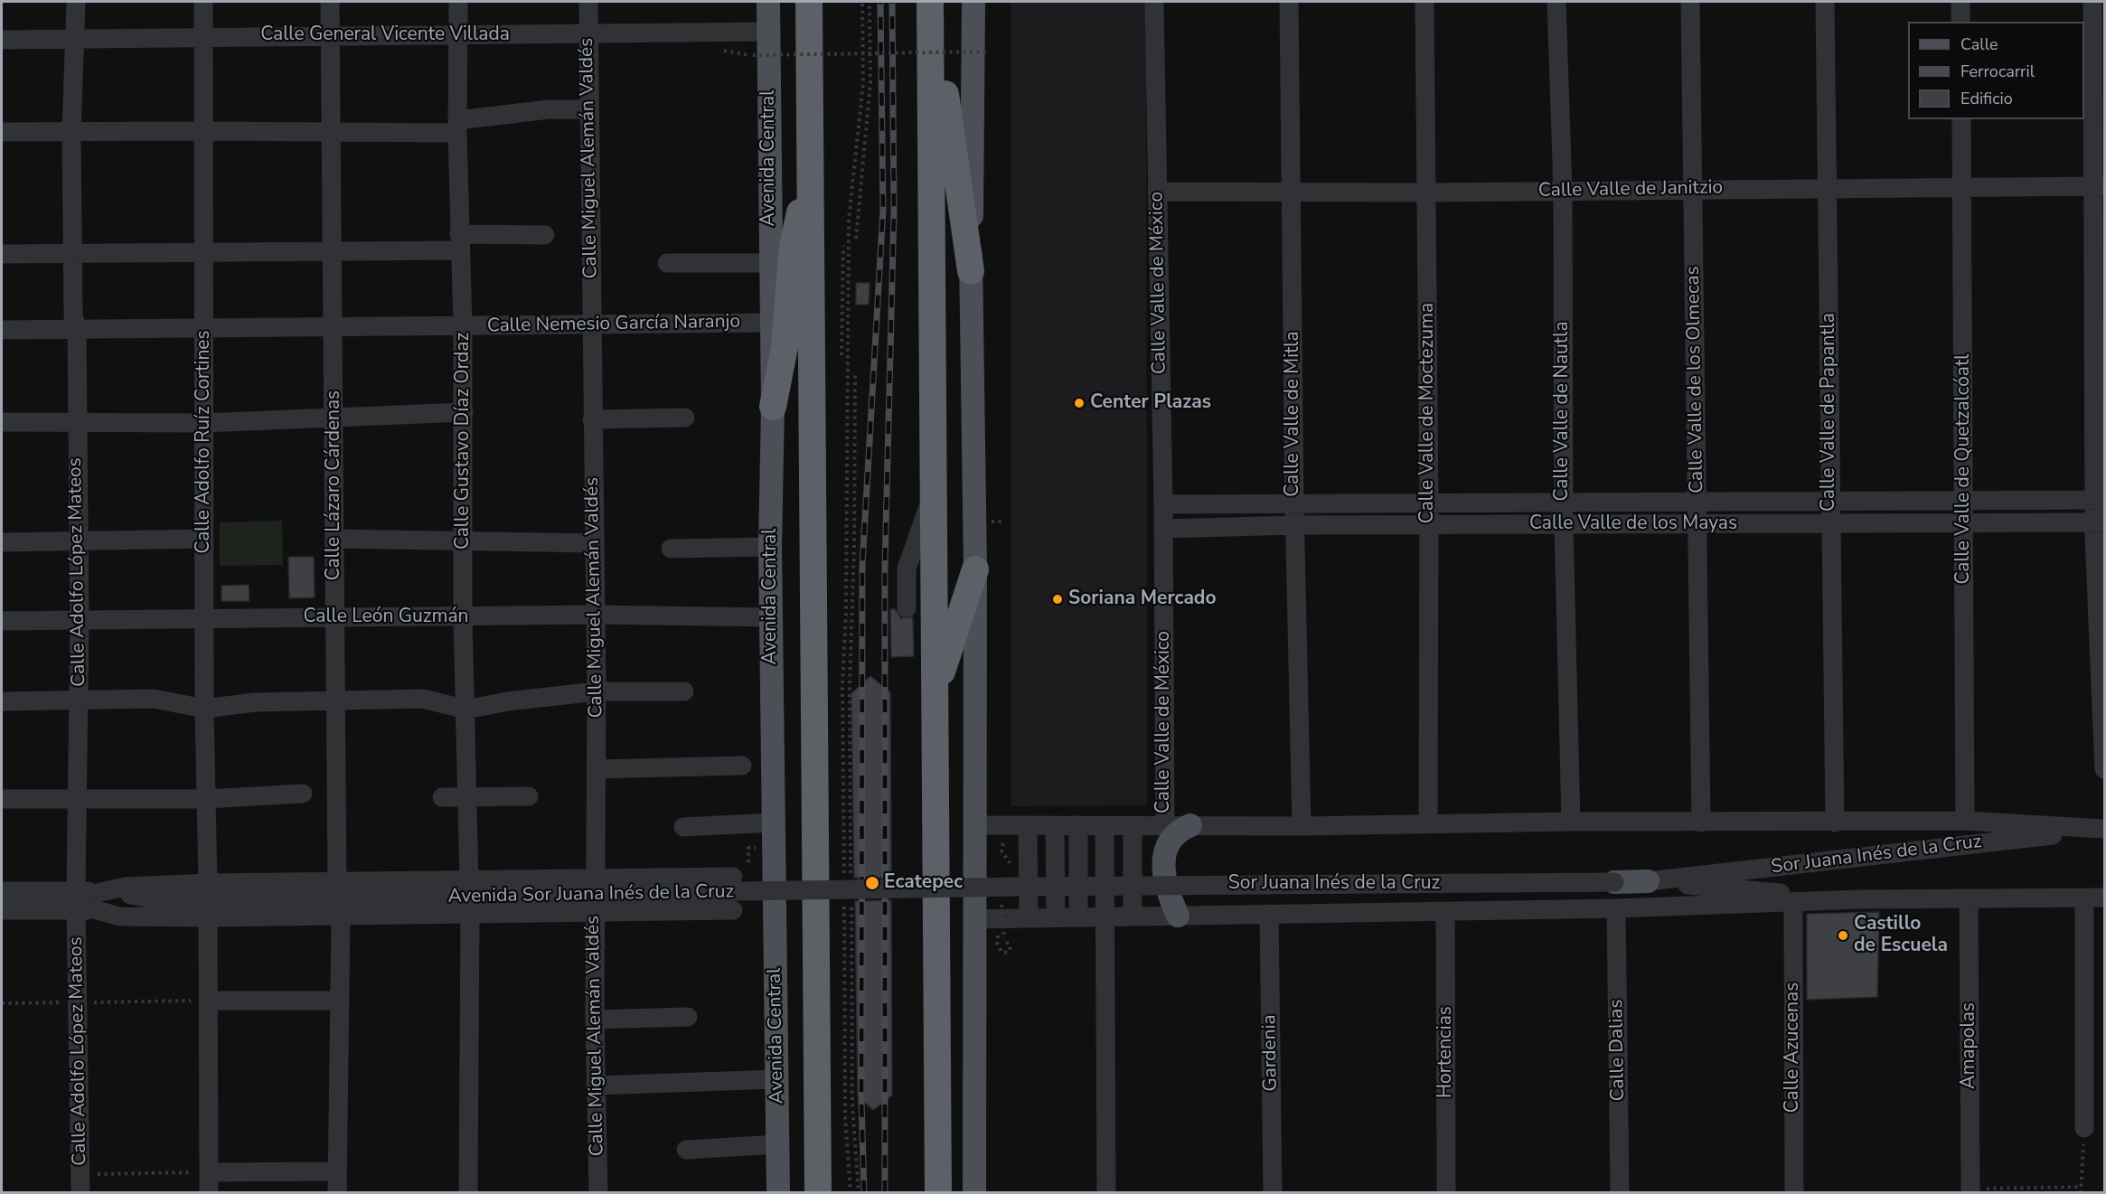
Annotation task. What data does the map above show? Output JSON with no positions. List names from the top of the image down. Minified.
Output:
{"streets":{"highway":["Avenida Central"],"main road":["Sor Juana Inés de la Cruz"],"street":["Calle General Vicente Villada","Calle Miguel Alemán Valdés","Calle Valle de Janitzio","Calle Valle de México","Calle Nemesio García Naranjo","Calle Valle de los Olmecas","Calle Valle de Nautla","Calle Valle de Papantla","Calle Valle de Moctezuma","Calle Valle de Mitla","Calle Gustavo Díaz Ordaz","Calle Adolfo Ruíz Cortines","Calle Valle de Quetzalcóatl","Calle Lázaro Cárdenas","Calle Valle de los Mayas","Calle Adolfo López Mateos","Calle León Guzmán","Avenida Sor Juana Inés de la Cruz","Amapolas","Calle Azucenas","Calle Dalias","Hortencias","Gardenia"]},"crossings":[["Calle General Vicente Villada","Calle Miguel Alemán Valdés"],["Calle General Vicente Villada","Avenida Central"],["Calle General Vicente Villada","Calle Gustavo Díaz Ordaz"],["Calle General Vicente Villada","Calle Adolfo Ruíz Cortines"],["Calle General Vicente Villada","Calle Lázaro Cárdenas"],["Calle General Vicente Villada","Calle Adolfo López Mateos"],["Calle Miguel Alemán Valdés","Calle Nemesio García Naranjo"],["Calle Miguel Alemán Valdés","Calle León Guzmán"],["Calle Miguel Alemán Valdés","Avenida Sor Juana Inés de la Cruz"],["Avenida Central","Calle Nemesio García Naranjo"],["Avenida Central","Calle León Guzmán"],["Calle Valle de Janitzio","Calle Valle de México"],["Calle Valle de Janitzio","Calle Valle de los Olmecas"],["Calle Valle de Janitzio","Calle Valle de Nautla"],["Calle Valle de Janitzio","Calle Valle de Papantla"],["Calle Valle de Janitzio","Calle Valle de Moctezuma"],["Calle Valle de Janitzio","Calle Valle de Mitla"],["Calle Valle de Janitzio","Calle Valle de Quetzalcóatl"],["Calle Valle de México","Calle Valle de los Mayas"],["Calle Nemesio García Naranjo","Calle Gustavo Díaz Ordaz"],["Calle Nemesio García Naranjo","Calle Adolfo Ruíz Cortines"],["Calle Nemesio García Naranjo","Calle Lázaro Cárdenas"],["Calle Nemesio García Naranjo","Calle Adolfo López Mateos"],["Calle Valle de los Olmecas","Calle Valle de los Mayas"],["Calle Valle de Nautla","Calle Valle de los Mayas"],["Calle Valle de Papantla","Calle Valle de los Mayas"],["Calle Valle de Moctezuma","Calle Valle de los Mayas"],["Calle Valle de Mitla","Calle Valle de los Mayas"],["Calle Gustavo Díaz Ordaz","Calle León Guzmán"],["Calle Gustavo Díaz Ordaz","Avenida Sor Juana Inés de la Cruz"],["Calle Adolfo Ruíz Cortines","Calle León Guzmán"],["Calle Adolfo Ruíz Cortines","Avenida Sor Juana Inés de la Cruz"],["Calle Valle de Quetzalcóatl","Calle Valle de los Mayas"],["Calle Lázaro Cárdenas","Calle León Guzmán"],["Calle Lázaro Cárdenas","Avenida Sor Juana Inés de la Cruz"],["Calle Adolfo López Mateos","Calle León Guzmán"],["Calle Adolfo López Mateos","Avenida Sor Juana Inés de la Cruz"],["Sor Juana Inés de la Cruz","Avenida Sor Juana Inés de la Cruz"]],"places":["Center Plazas","Soriana Mercado","Ecatepec","Castillo de Escuela"],"legend":["Calle","Ferrocarril","Edificio"]}
